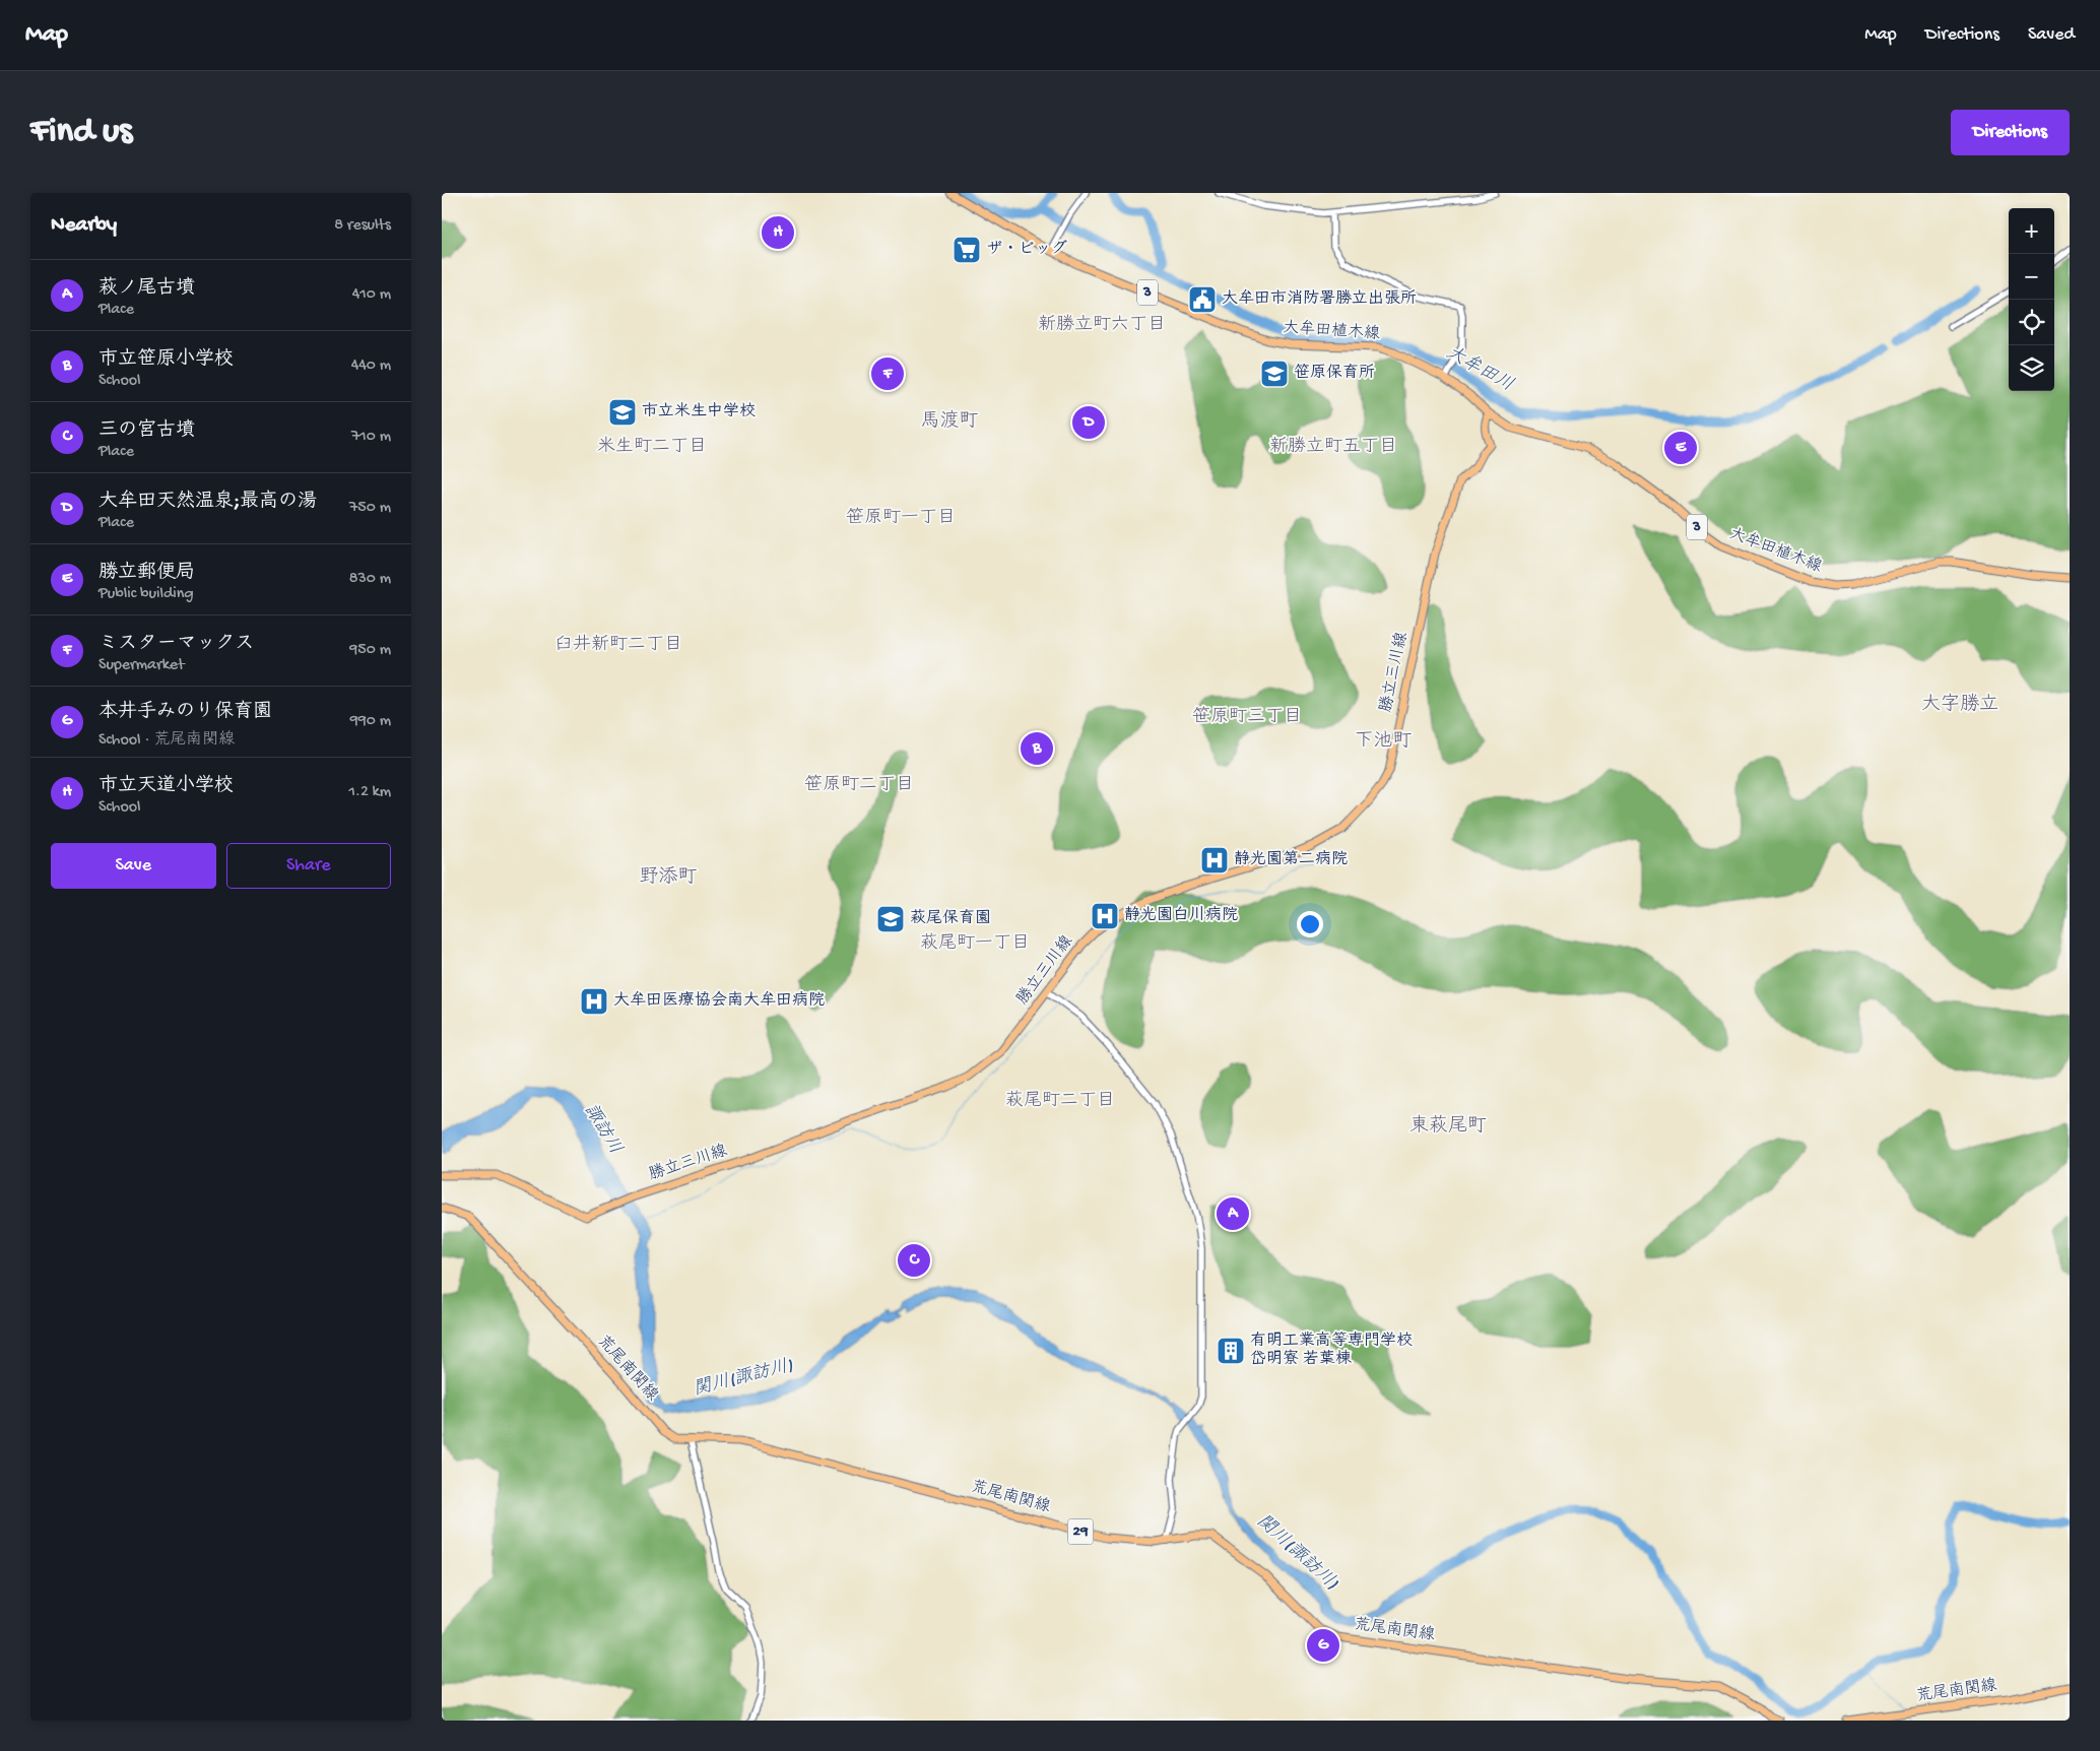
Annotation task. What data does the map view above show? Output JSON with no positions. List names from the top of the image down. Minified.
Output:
{"streets":{"main road":["3","大牟田植木線","勝立三川線","荒尾南関線","29"]},"crossings":[["大牟田植木線","勝立三川線"]],"districts":["新勝立町六丁目","馬渡町","米生町二丁目","新勝立町五丁目","笹原町一丁目","臼井新町二丁目","大字勝立","笹原町三丁目","下池町","笹原町二丁目","野添町","萩尾町一丁目","萩尾町二丁目","東萩尾町"],"water":["大牟田川","諏訪川","関川(諏訪川)"],"places":{"supermarket":["ザ・ビッグ"],"public building":["大牟田市消防署勝立出張所"],"school or university":["笹原保育所","市立米生中学校","萩尾保育園"],"hospital":["静光園第二病院","静光園白川病院","大牟田医療協会南大牟田病院"],"building":["有明工業高等専門学校 岱明寮 若葉棟"]},"page":{"header":"Map","nav":["Map","Directions","Saved"],"buttons":["Directions",["Save","Share"]],"title":"Find us","heading":["Nearby","8 results"],"map_buttons":["+","−"],"pins":["H","F","D","E","B","A","C","G"],"list":[{"mark":"A","name":"萩ノ尾古墳","note":"Place","value":"410 m"},{"mark":"B","name":"市立笹原小学校","note":"School","value":"440 m"},{"mark":"C","name":"三の宮古墳","note":"Place","value":"710 m"},{"mark":"D","name":"大牟田天然温泉;最高の湯","note":"Place","value":"750 m"},{"mark":"E","name":"勝立郵便局","note":"Public building","value":"830 m"},{"mark":"F","name":"ミスターマックス","note":"Supermarket","value":"950 m"},{"mark":"G","name":"本井手みのり保育園","note":"School · 荒尾南関線","value":"990 m"},{"mark":"H","name":"市立天道小学校","note":"School","value":"1.2 km"}]}}
